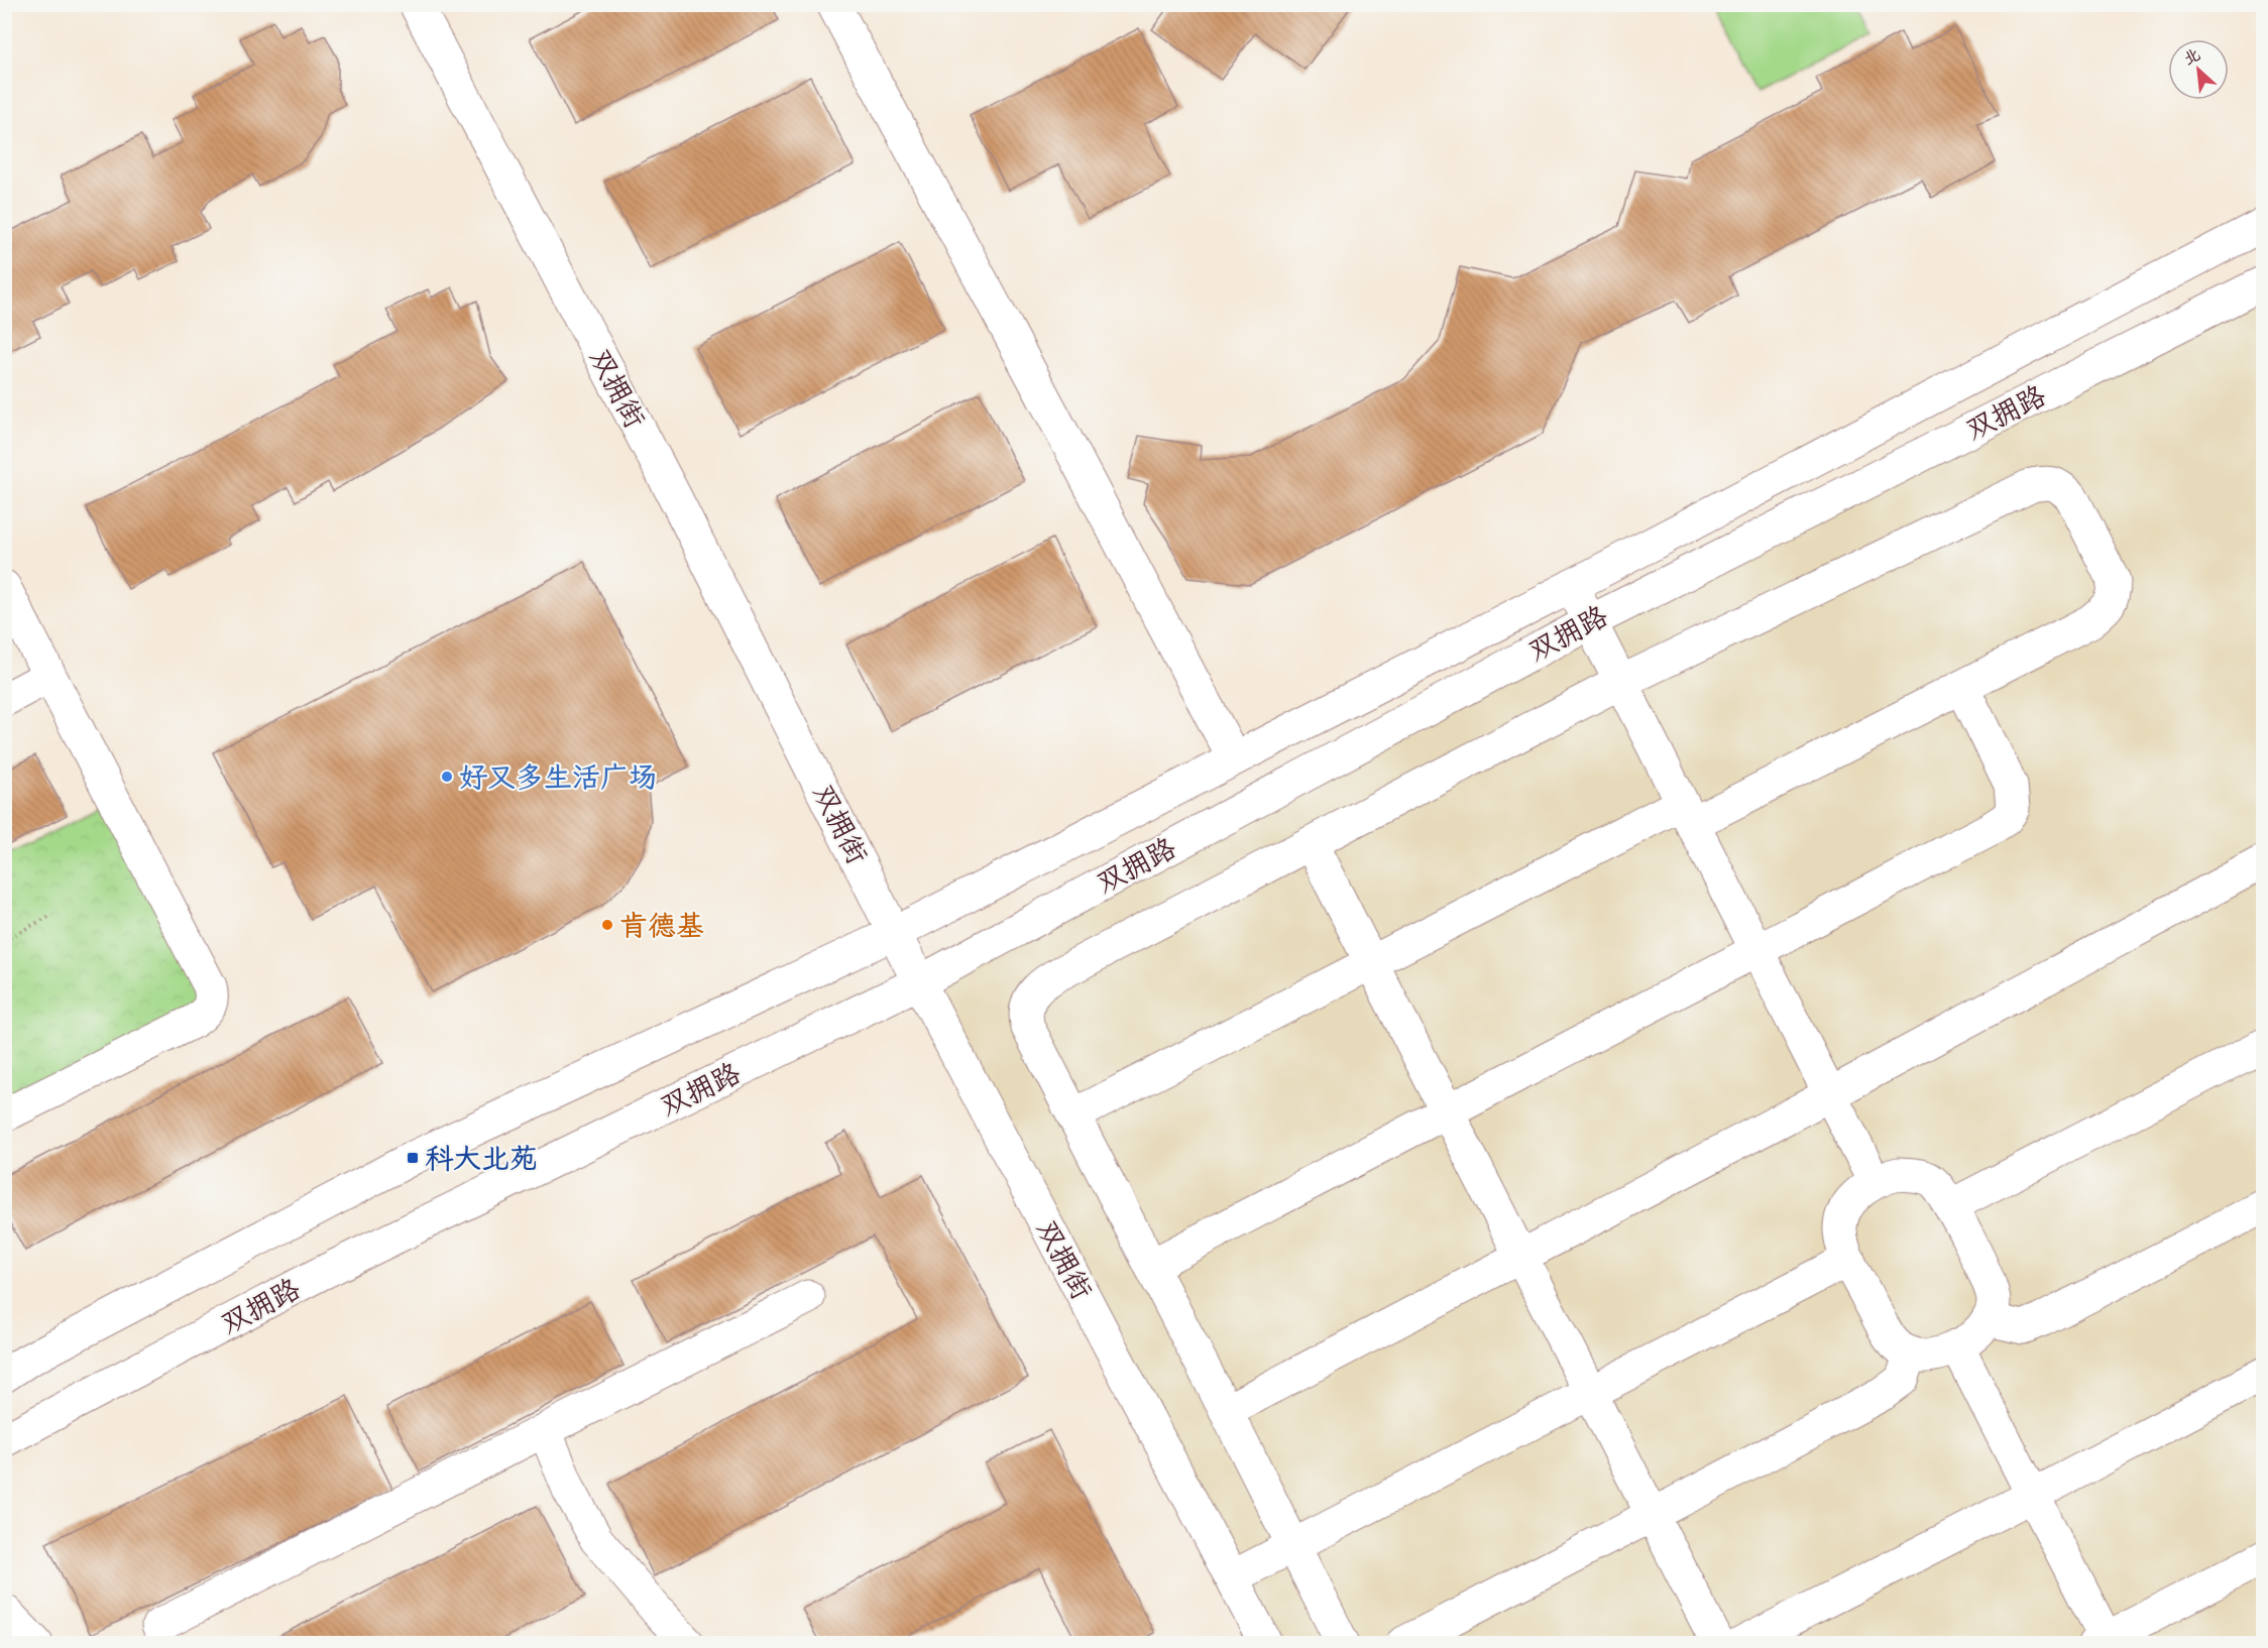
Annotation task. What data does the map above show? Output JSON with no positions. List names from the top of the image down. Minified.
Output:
{"streets":{"street":["双拥街","双拥路"]},"crossings":[["双拥街","双拥路"]],"places":{"other":["好又多生活广场","肯德基"],"transit":["科大北苑"]},"north":"top left"}
